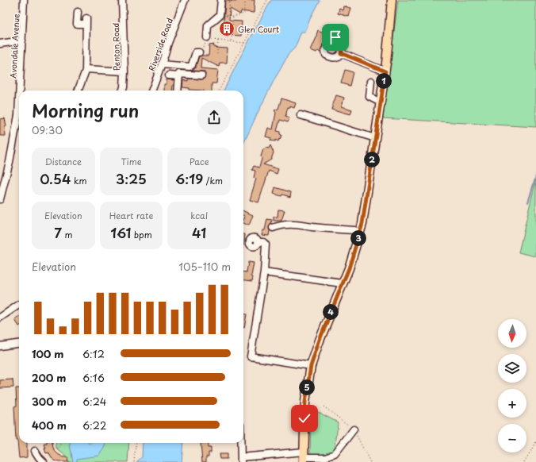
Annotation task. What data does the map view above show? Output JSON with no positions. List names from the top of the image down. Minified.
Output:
{"streets":{"street":["Riverside Road","Avondale Avenue","Penton Road"]},"places":{"building":["Glen Court"]},"north":"bottom","page":{"pins":["1","2","3","4","5"],"heading":["Morning run","09:30"],"stats":[["Distance","0.54 km"],["Time","3:25"],["Pace","6:19 /km"],["Elevation","7 m"],["Heart rate","161 bpm"],["kcal","41"]],"chart":["Elevation","105–110 m"],"map_buttons":["+","−"],"list":[{"name":"100 m","note":"6:12"},{"name":"200 m","note":"6:16"},{"name":"300 m","note":"6:24"},{"name":"400 m","note":"6:22"}]}}
